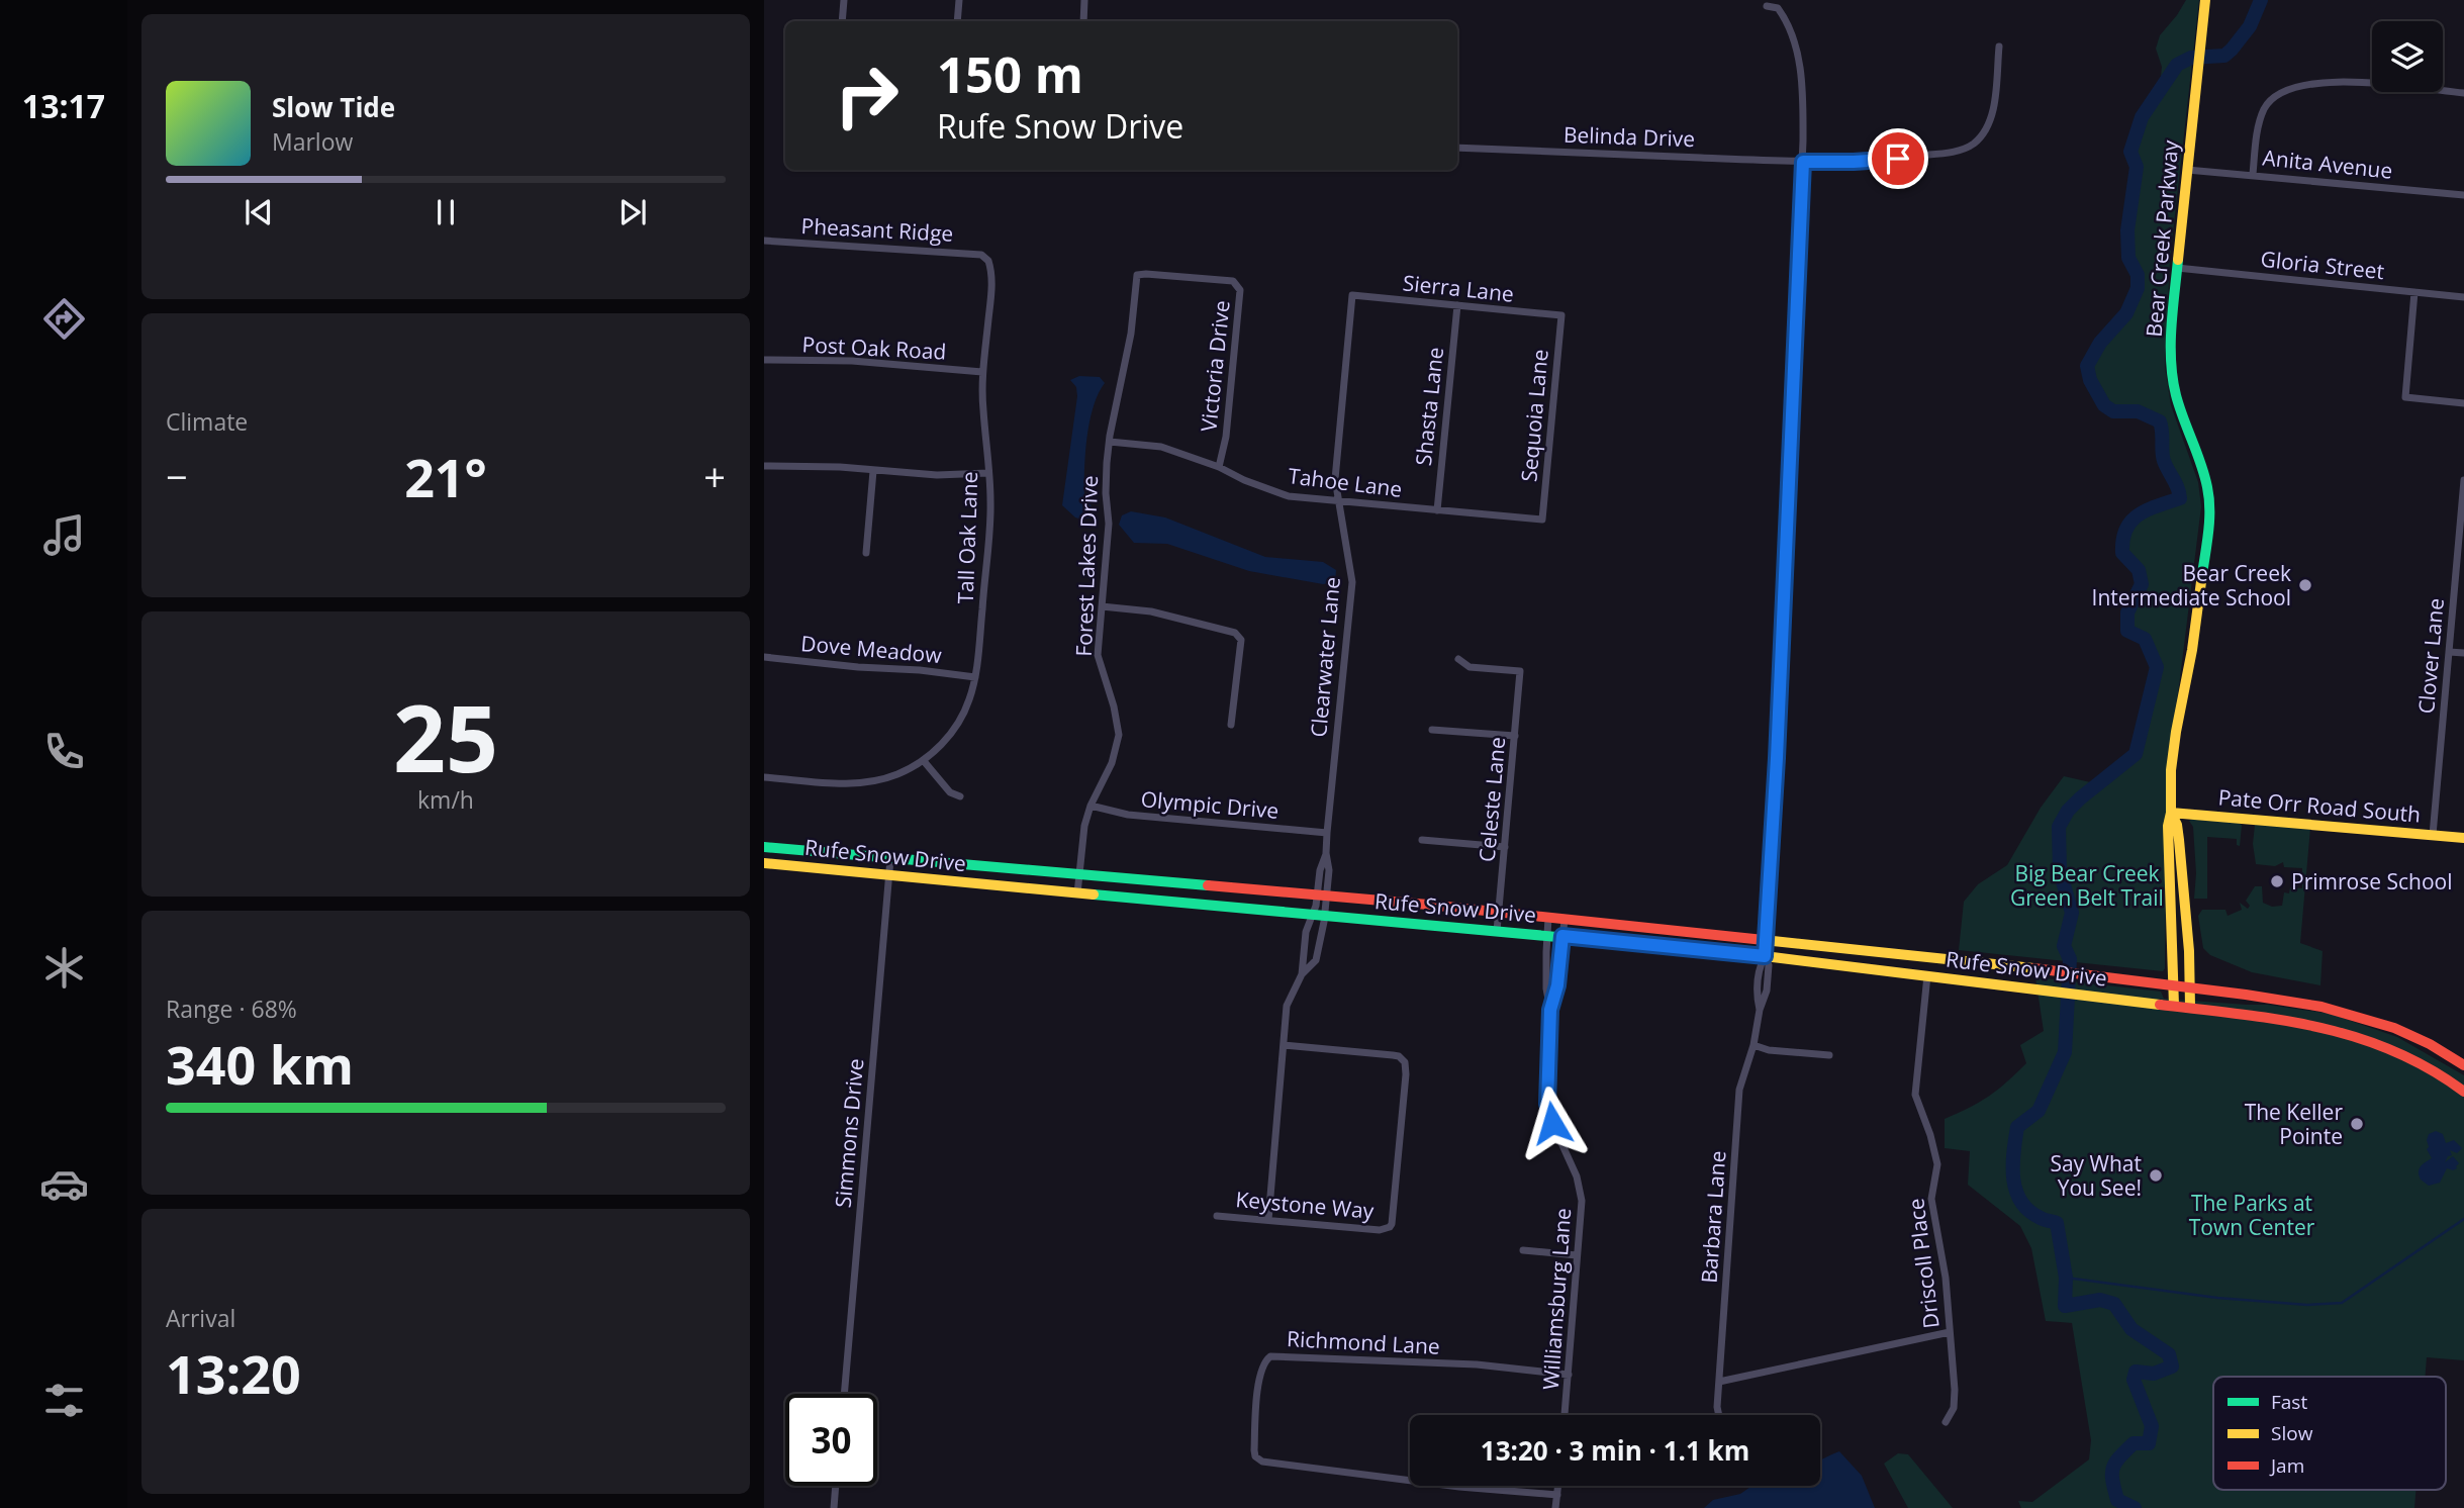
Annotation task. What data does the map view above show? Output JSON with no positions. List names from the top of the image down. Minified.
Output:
{"streets":{"main road":["Bear Creek Parkway","Pate Orr Road South","Rufe Snow Drive"],"street":["Belinda Drive","Anita Avenue","Pheasant Ridge","Gloria Street","Sierra Lane","Post Oak Road","Victoria Drive","Shasta Lane","Sequoia Lane","Tahoe Lane","Tall Oak Lane","Forest Lakes Drive","Dove Meadow","Clover Lane","Clearwater Lane","Celeste Lane","Olympic Drive","Simmons Drive","Keystone Way","Barbara Lane","Driscoll Place","Williamsburg Lane","Richmond Lane"]},"crossings":[["Belinda Drive","Barbara Lane"],["Anita Avenue","Bear Creek Parkway"],["Pheasant Ridge","Tall Oak Lane"],["Bear Creek Parkway","Gloria Street"],["Bear Creek Parkway","Pate Orr Road South"],["Bear Creek Parkway","Rufe Snow Drive"],["Sierra Lane","Shasta Lane"],["Sierra Lane","Sequoia Lane"],["Sierra Lane","Clearwater Lane"],["Post Oak Road","Tall Oak Lane"],["Victoria Drive","Tahoe Lane"],["Victoria Drive","Forest Lakes Drive"],["Shasta Lane","Tahoe Lane"],["Sequoia Lane","Tahoe Lane"],["Tahoe Lane","Forest Lakes Drive"],["Tahoe Lane","Clearwater Lane"],["Tall Oak Lane","Dove Meadow"],["Forest Lakes Drive","Olympic Drive"],["Forest Lakes Drive","Rufe Snow Drive"],["Clover Lane","Pate Orr Road South"],["Clearwater Lane","Olympic Drive"],["Clearwater Lane","Rufe Snow Drive"],["Celeste Lane","Rufe Snow Drive"],["Rufe Snow Drive","Simmons Drive"],["Rufe Snow Drive","Barbara Lane"],["Rufe Snow Drive","Driscoll Place"],["Rufe Snow Drive","Williamsburg Lane"],["Williamsburg Lane","Richmond Lane"]],"parks":["Big Bear Creek Green Belt Trail","The Parks at Town Center"],"places":["Bear Creek Intermediate School","Primrose School","The Keller Pointe","Say What You See!"],"legend":["Fast","Slow","Jam"],"page":{"tabs":"13:17","turn":["150 m","Rufe Snow Drive"],"song":["Slow Tide","Marlow"],"tile":["Climate",["25","km/h"],["Range · 68%","340 km"],["Arrival","13:20"]],"heat":["−","21°","+"],"limit":"30","trip":"13:20 · 3 min · 1.1 km"}}
